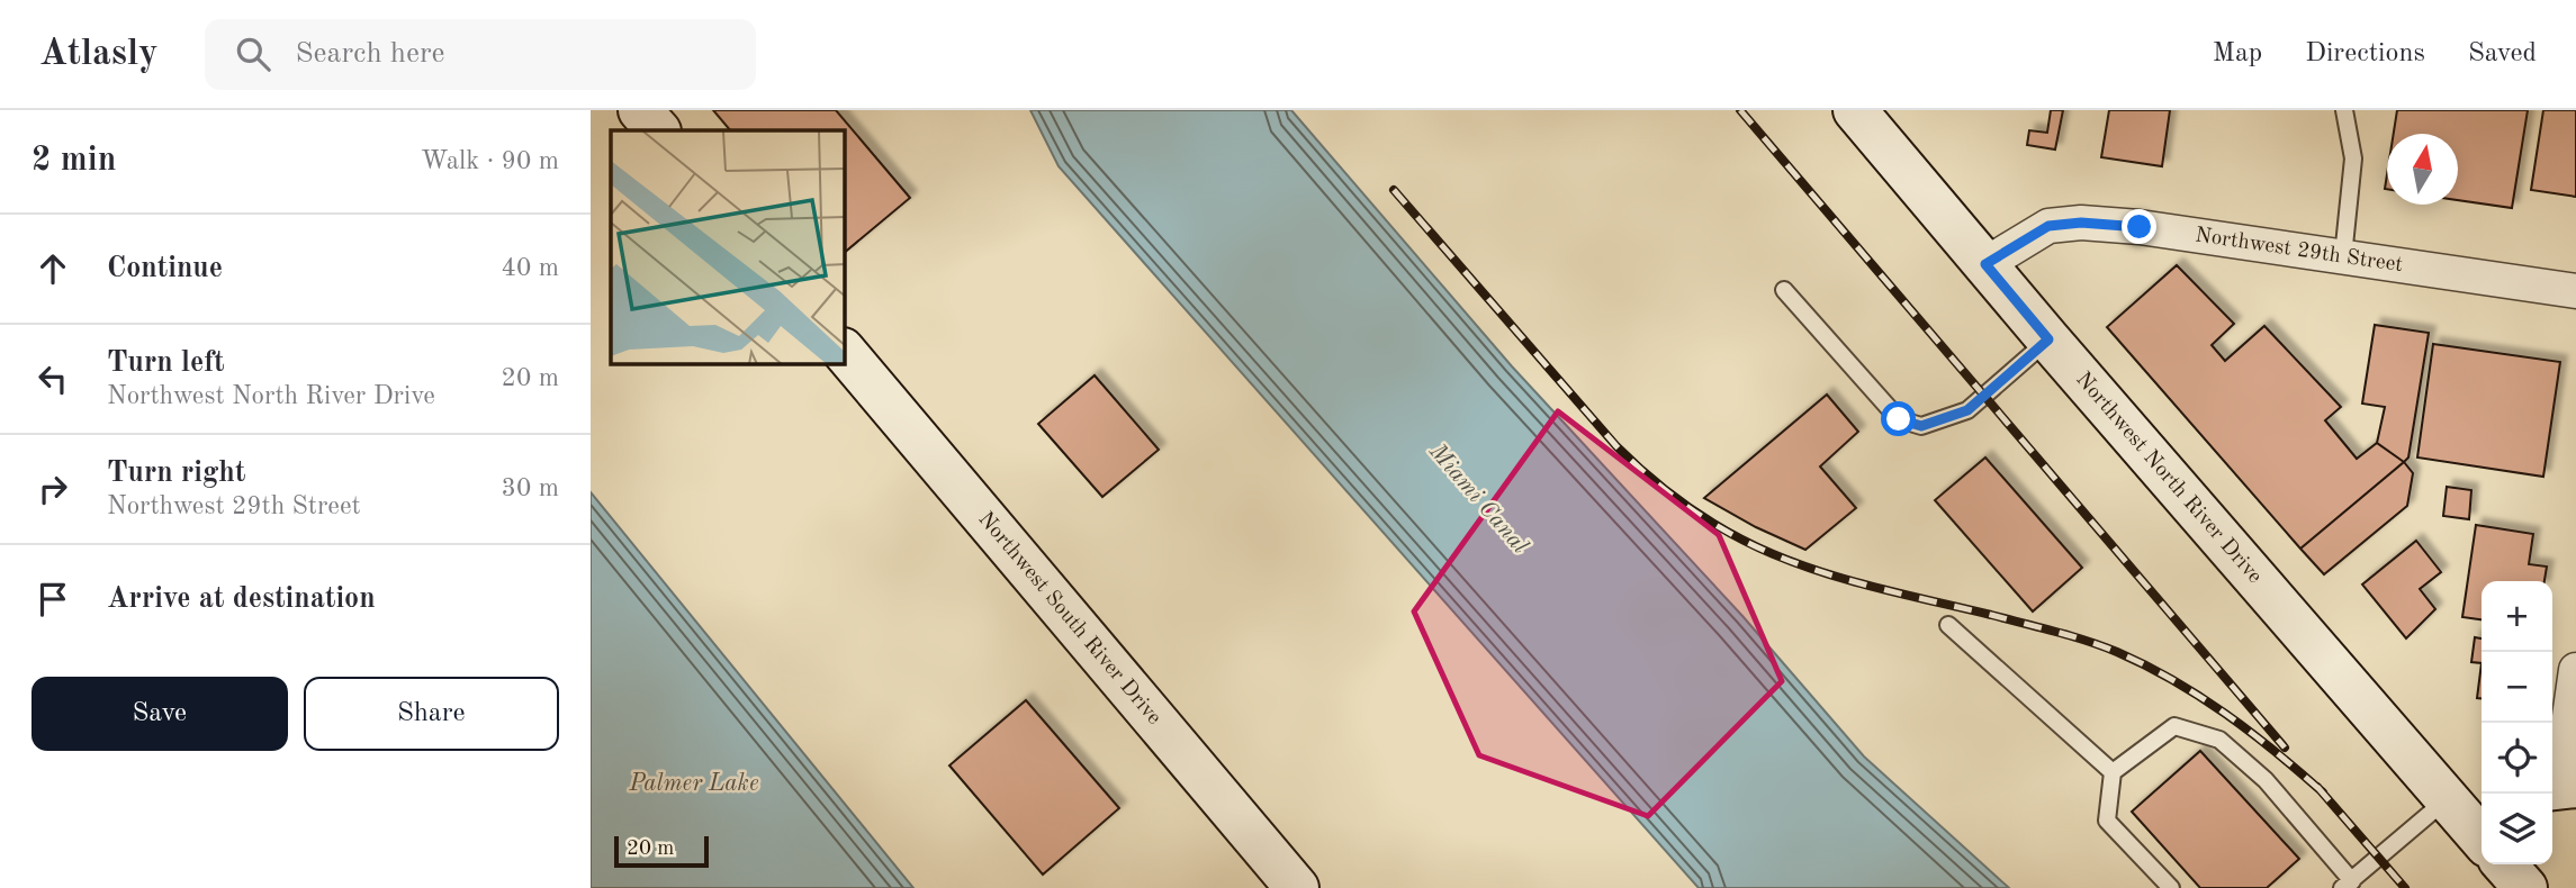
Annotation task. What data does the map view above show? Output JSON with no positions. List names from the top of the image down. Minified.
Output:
{"streets":{"main road":["Northwest North River Drive","Northwest South River Drive"],"street":["Northwest 29th Street"]},"crossings":[["Northwest 29th Street","Northwest North River Drive"]],"water":["Miami Canal","Palmer Lake"],"scale_bar":"20 m","north":"top","page":{"header":"Atlasly","search":"Search here","nav":["Map","Directions","Saved"],"heading":["2 min","Walk · 90 m"],"list":[["Continue","40 m"],["Turn left","Northwest North River Drive","20 m"],["Turn right","Northwest 29th Street","30 m"],"Arrive at destination"],"map_buttons":["+","−"],"buttons":["Save","Share"],"scale":"20 m"}}
